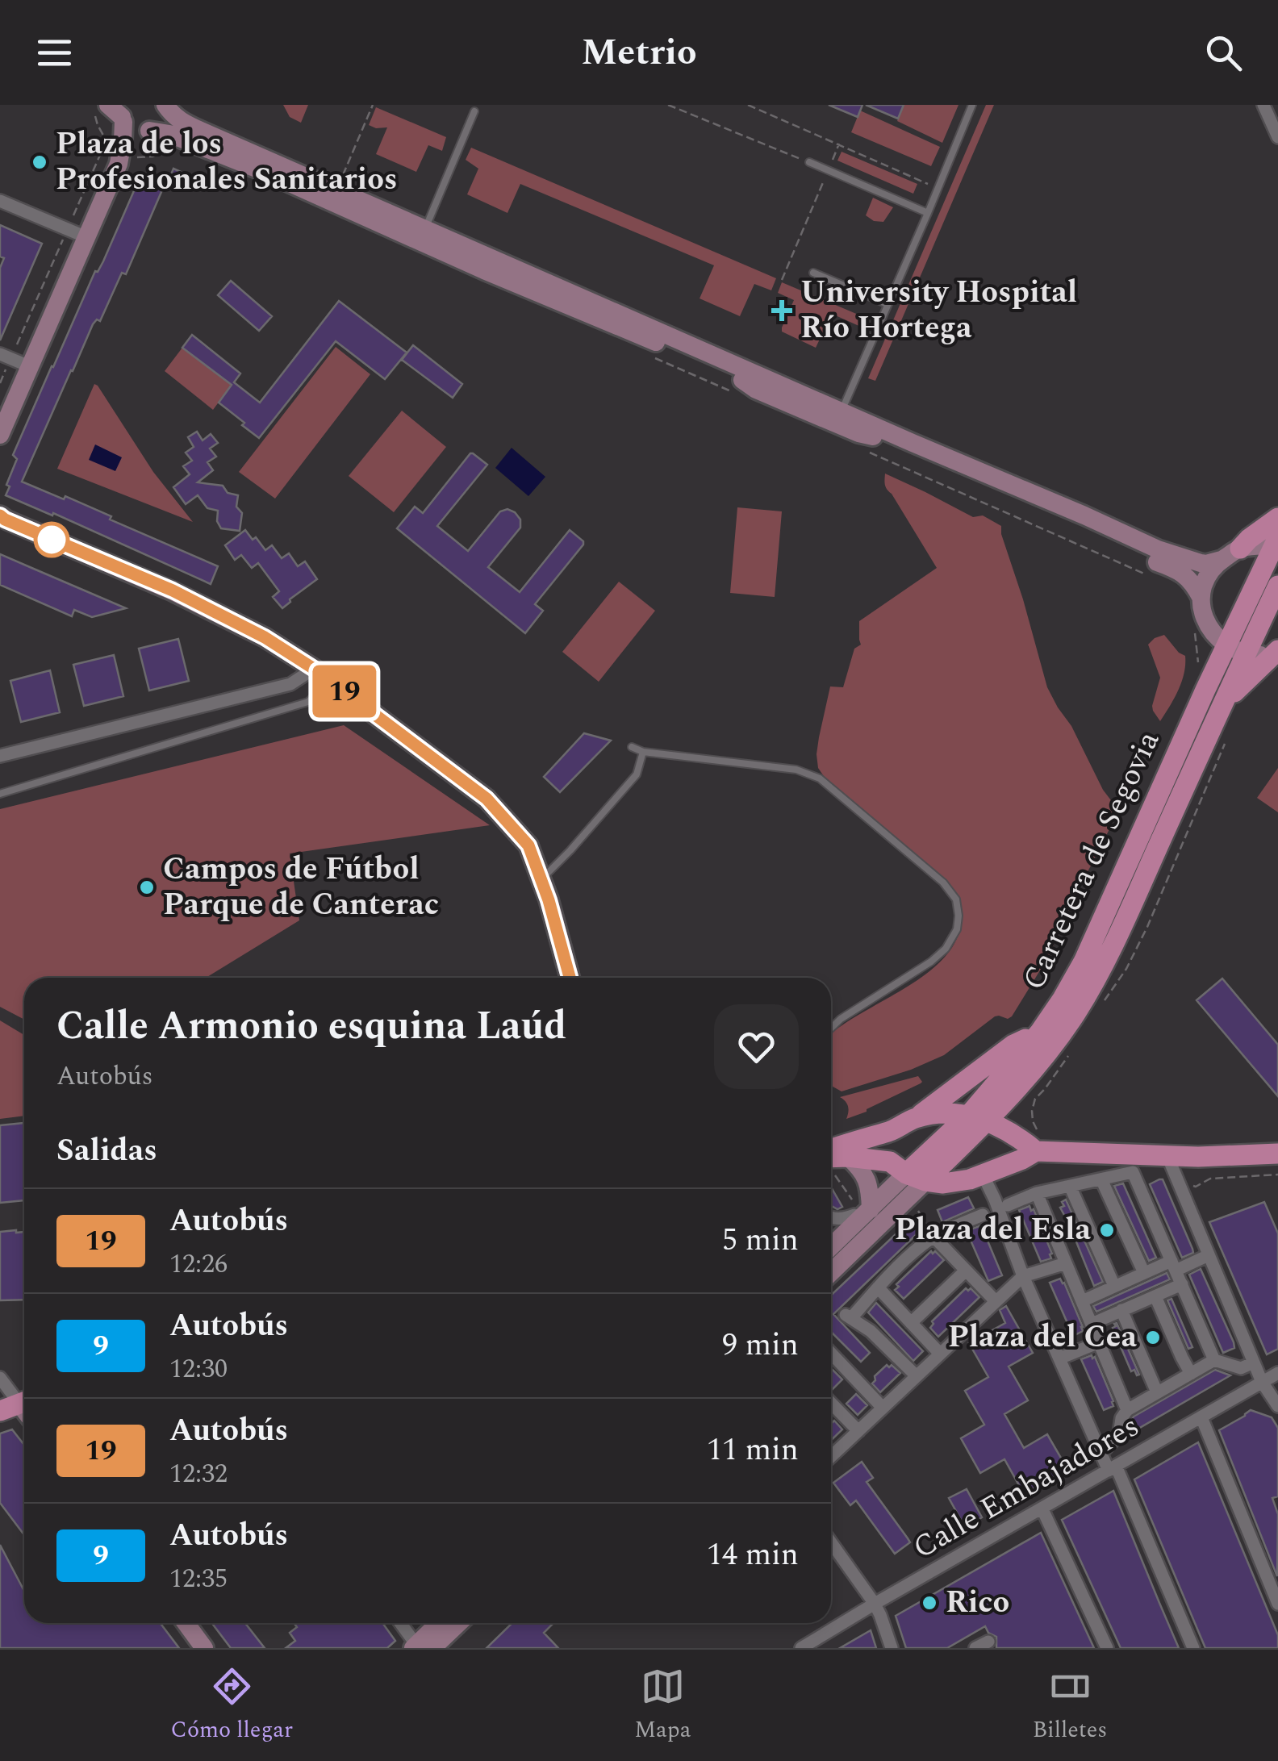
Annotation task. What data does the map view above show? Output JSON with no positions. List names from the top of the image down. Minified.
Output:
{"streets":{"main road":["Carretera de Segovia"],"street":["Calle Embajadores"]},"places":{"other":["Plaza de los Profesionales Sanitarios","Campos de Fútbol Parque de Canterac","Plaza del Esla","Plaza del Cea","Rico"],"health":["University Hospital Río Hortega"]},"lines":["bus line 19"],"page":{"header":"Metrio","on_map":"19","heading":[["Calle Armonio esquina Laúd","Autobús"],"Salidas"],"list":[{"mark":"19","name":"Autobús","note":"12:26","value":"5 min"},{"mark":"9","name":"Autobús","note":"12:30","value":"9 min"},{"mark":"19","name":"Autobús","note":"12:32","value":"11 min"},{"mark":"9","name":"Autobús","note":"12:35","value":"14 min"}],"tabs":["Cómo llegar","Mapa","Billetes"]}}
